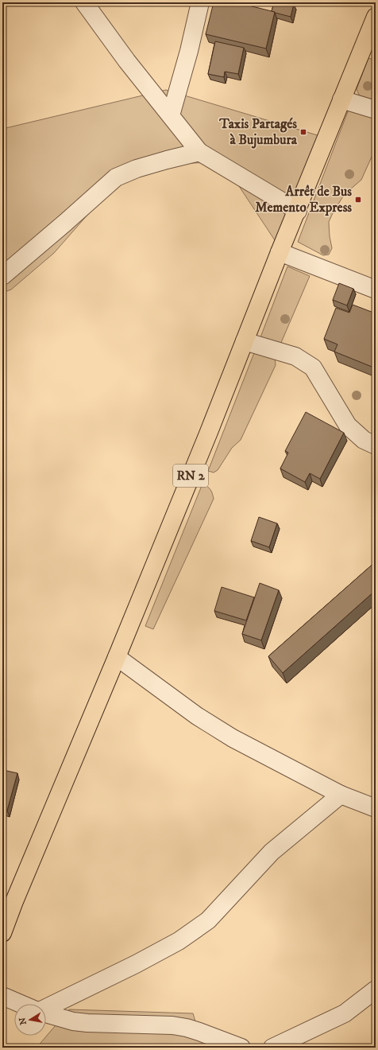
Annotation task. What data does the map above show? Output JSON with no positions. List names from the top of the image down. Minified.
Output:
{"streets":{"main road":["RN 2"]},"places":{"transit":["Taxis Partagés à Bujumbura","Arrêt de Bus Memento Express"]},"north":"left"}
